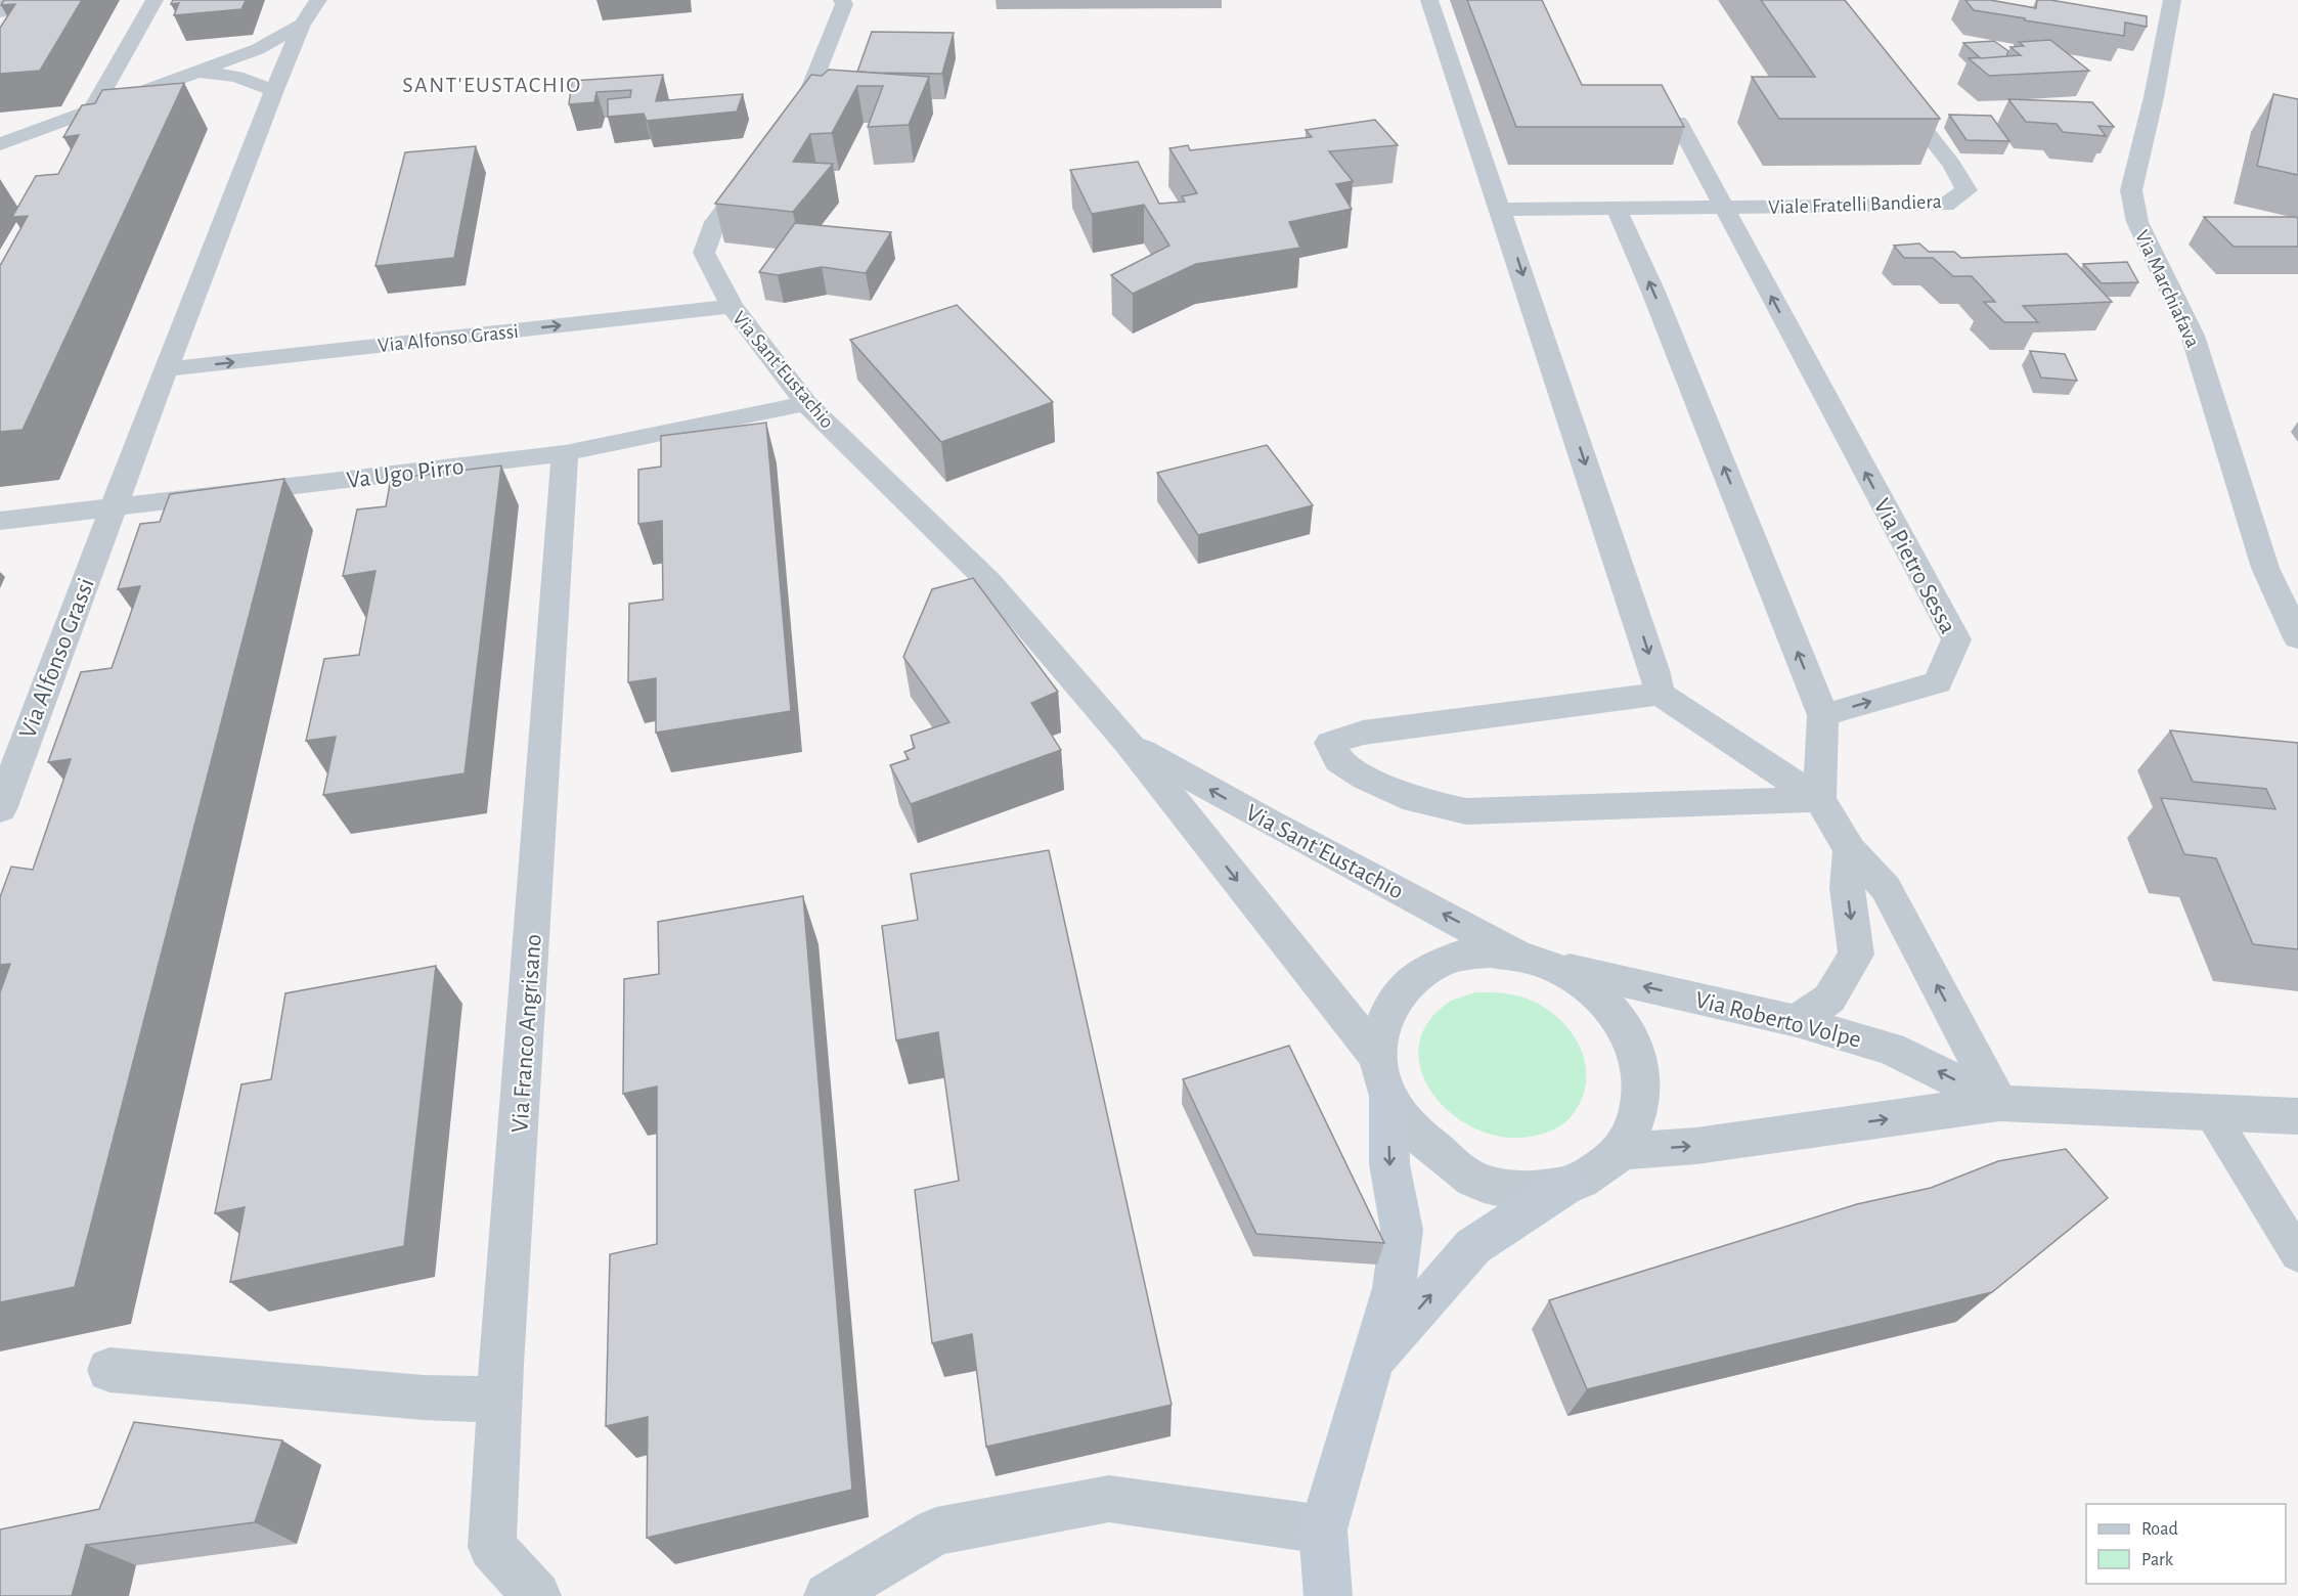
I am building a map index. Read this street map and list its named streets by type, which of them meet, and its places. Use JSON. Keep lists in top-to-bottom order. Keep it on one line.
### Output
{"streets":{"street":["Viale Fratelli Bandiera","Via Marchiafava","Via Alfonso Grassi","Via Sant'Eustachio","Va Ugo Pirro","Via Pietro Sessa","Via Roberto Volpe","Via Franco Angrisano"]},"crossings":[["Viale Fratelli Bandiera","Via Pietro Sessa"],["Via Alfonso Grassi","Via Sant'Eustachio"],["Via Alfonso Grassi","Va Ugo Pirro"],["Via Sant'Eustachio","Va Ugo Pirro"],["Via Sant'Eustachio","Via Roberto Volpe"],["Va Ugo Pirro","Via Franco Angrisano"]],"districts":["SANT'EUSTACHIO"],"legend":["Road","Park"]}
